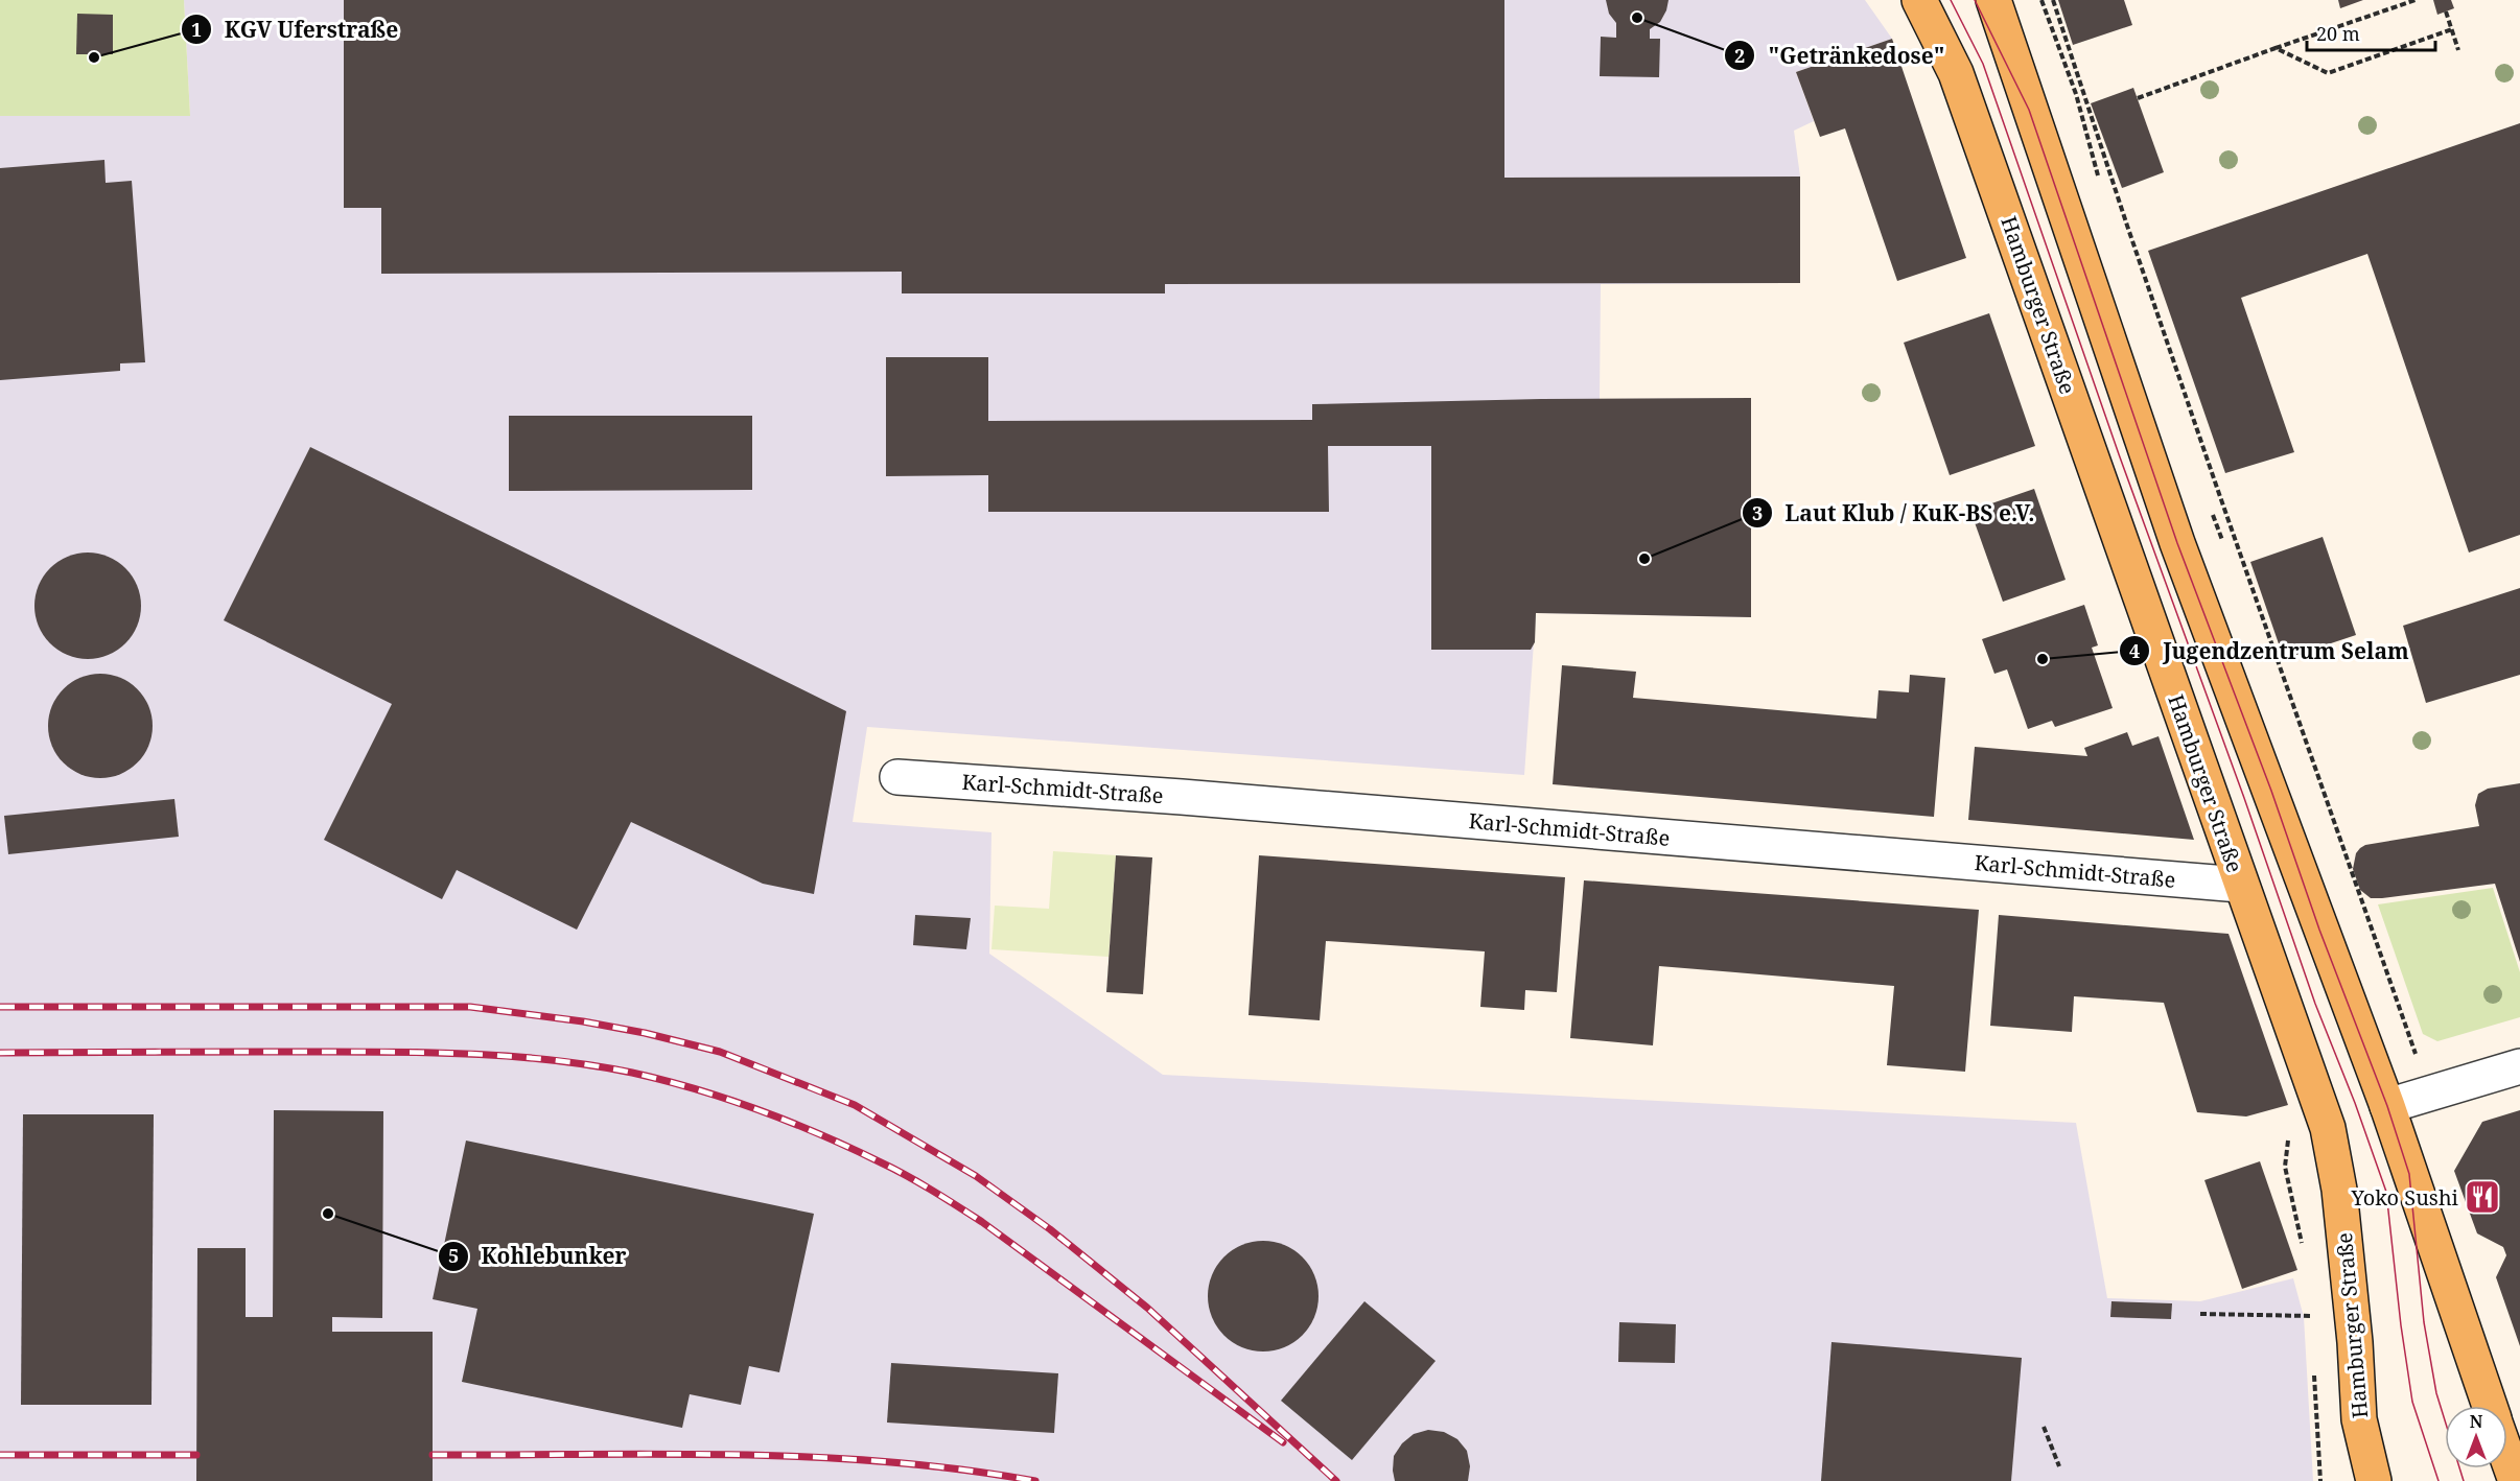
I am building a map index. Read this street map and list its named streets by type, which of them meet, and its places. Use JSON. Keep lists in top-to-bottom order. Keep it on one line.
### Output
{"streets":{"main road":["Hamburger Straße"],"street":["Karl-Schmidt-Straße"]},"crossings":[["Hamburger Straße","Karl-Schmidt-Straße"]],"places":{"other":["\"Getränkedose\"","KGV Uferstraße","Laut Klub / KuK-BS e.V.","Jugendzentrum Selam","Kohlebunker"],"restaurant":["Yoko Sushi"]},"scale_bar":"20 m","north":"top"}
